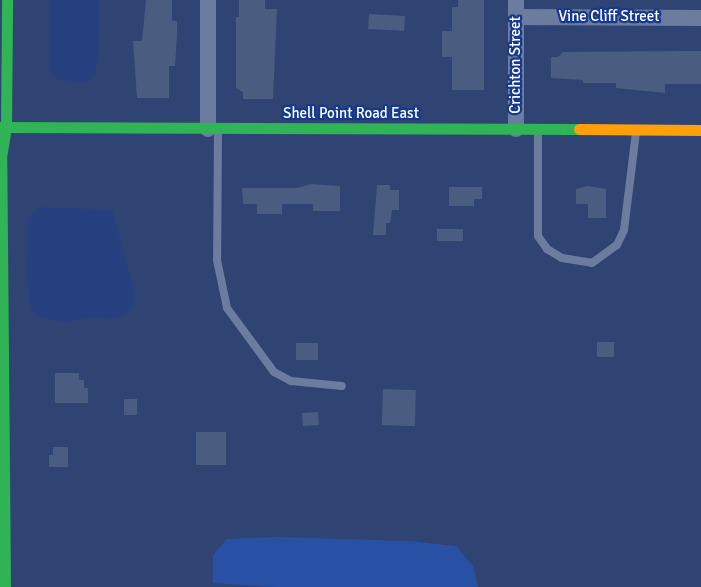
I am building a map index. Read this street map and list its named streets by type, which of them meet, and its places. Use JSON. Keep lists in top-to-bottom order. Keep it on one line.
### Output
{"streets":{"street":["Vine Cliff Street","Crichton Street","Shell Point Road East"]},"crossings":[["Vine Cliff Street","Crichton Street"],["Crichton Street","Shell Point Road East"]]}
